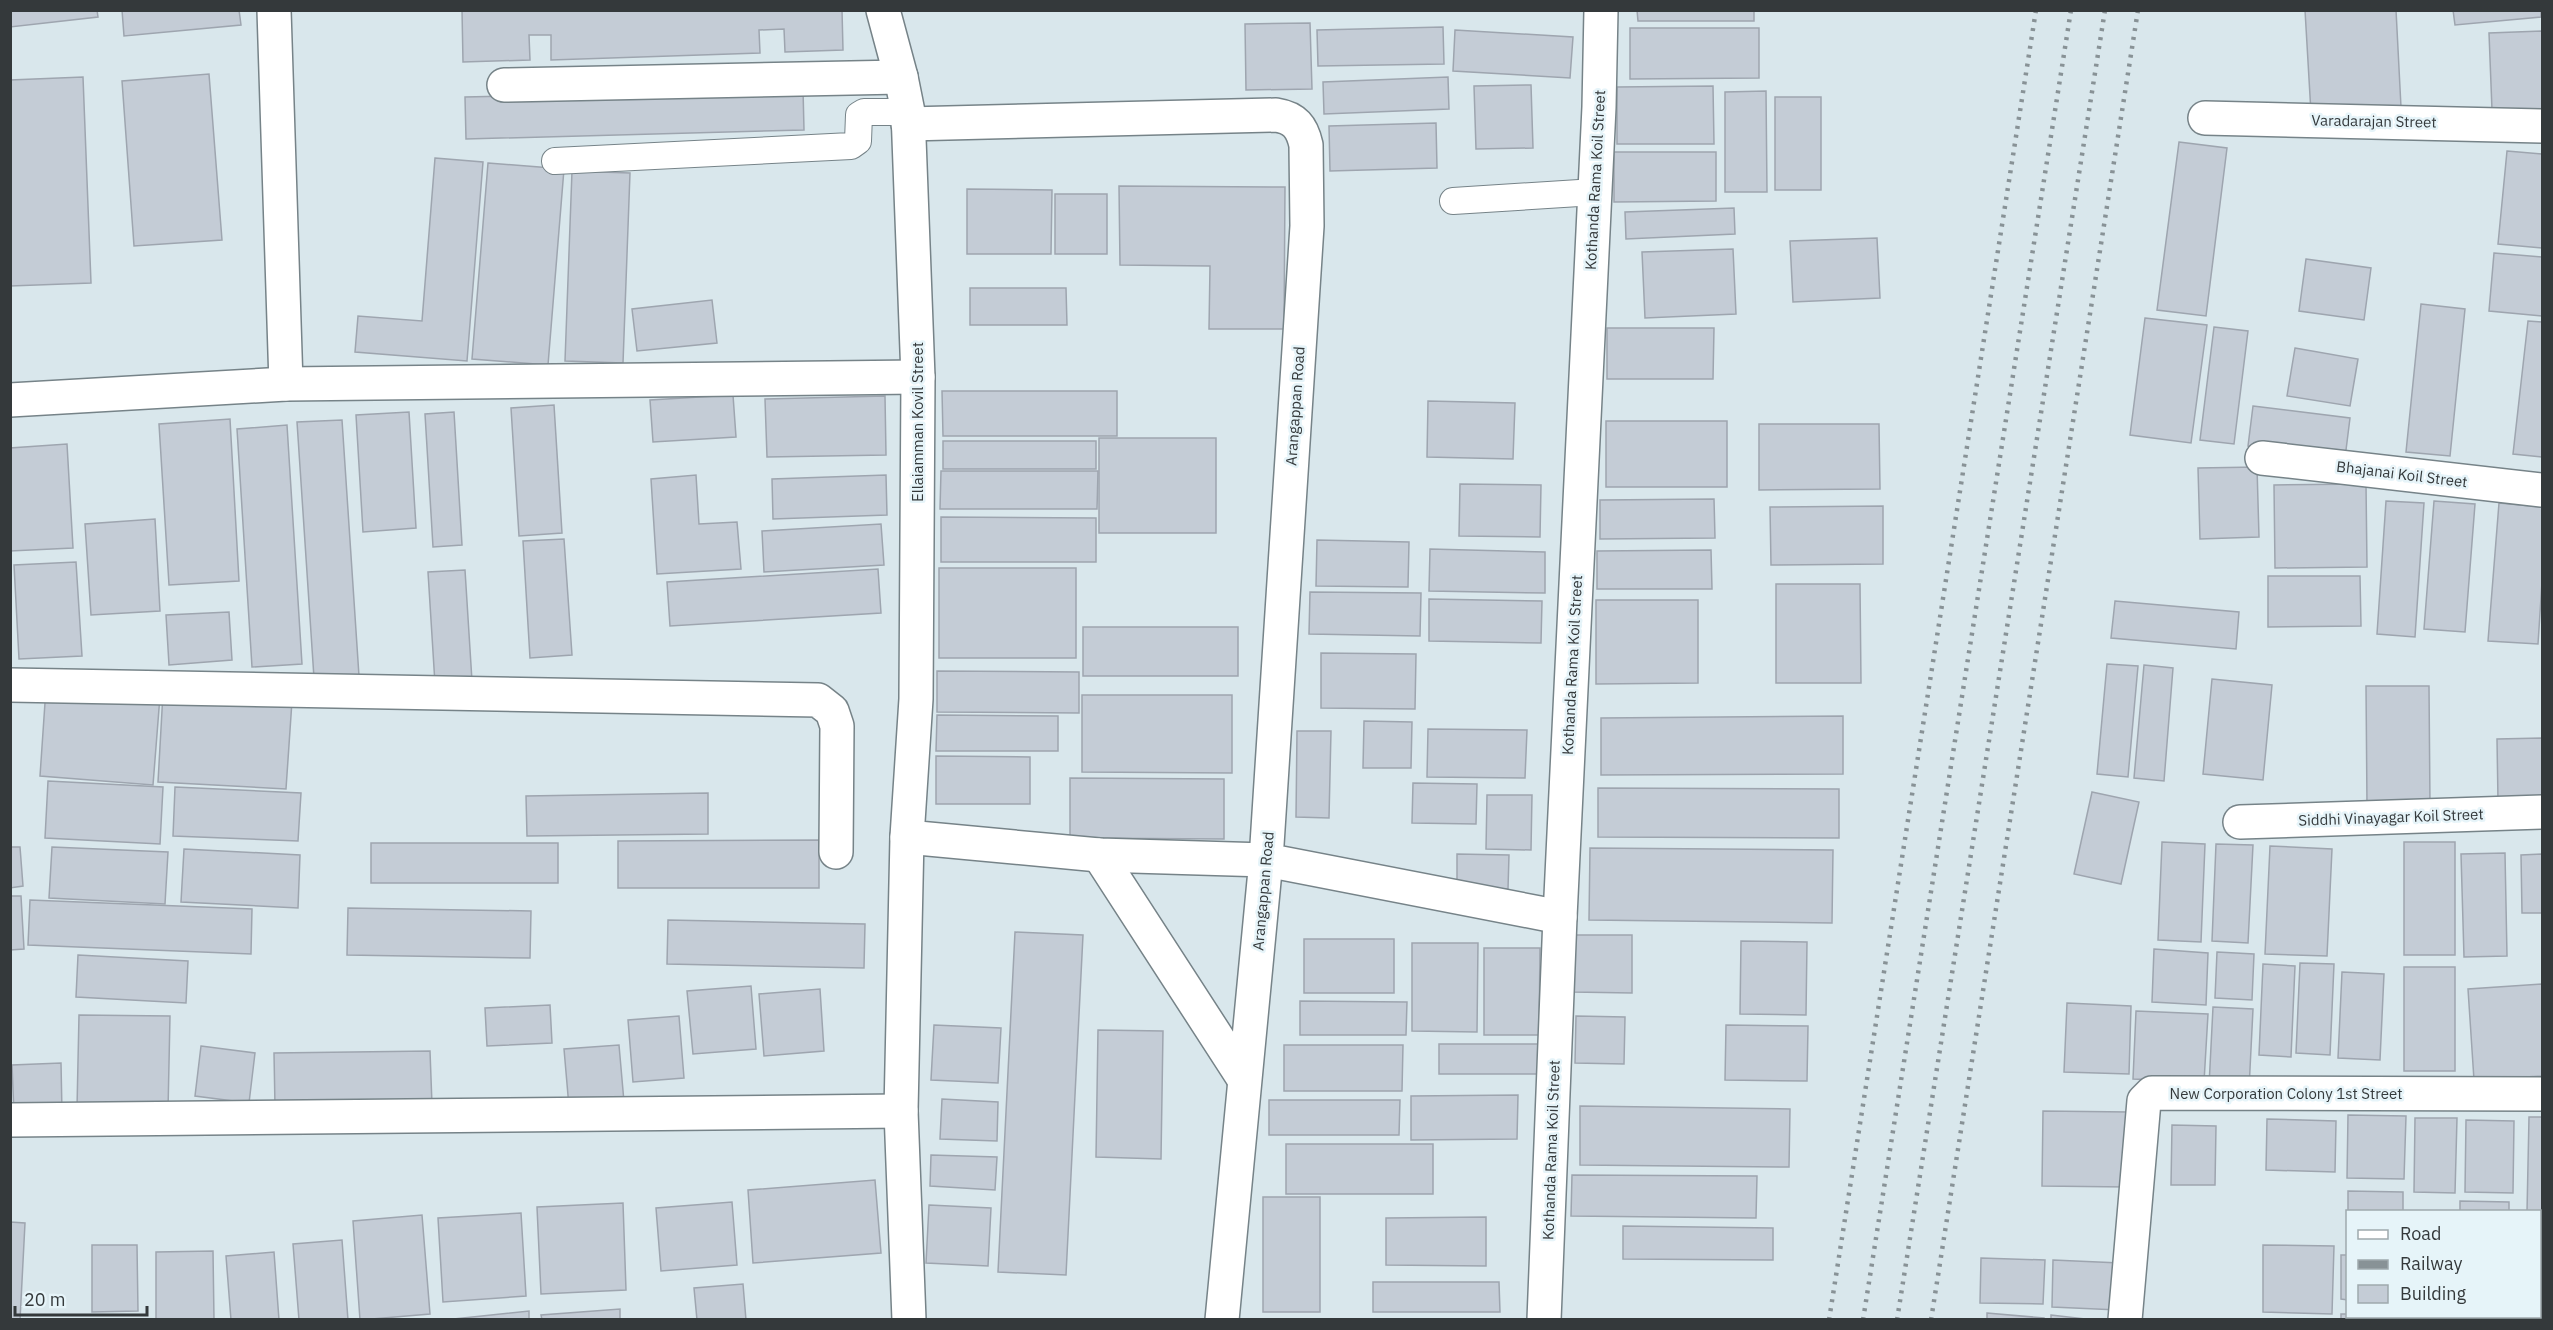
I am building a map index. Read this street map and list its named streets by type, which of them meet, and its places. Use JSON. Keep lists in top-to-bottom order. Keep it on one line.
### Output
{"streets":{"street":["Varadarajan Street","Kothanda Rama Koil Street","Arangappan Road","Ellaiamman Kovil Street","Bhajanai Koil Street","Siddhi Vinayagar Koil Street","New Corporation Colony 1st Street"]},"crossings":[["Arangappan Road","Ellaiamman Kovil Street"]],"legend":["Road","Railway","Building"],"scale_bar":"20 m"}
